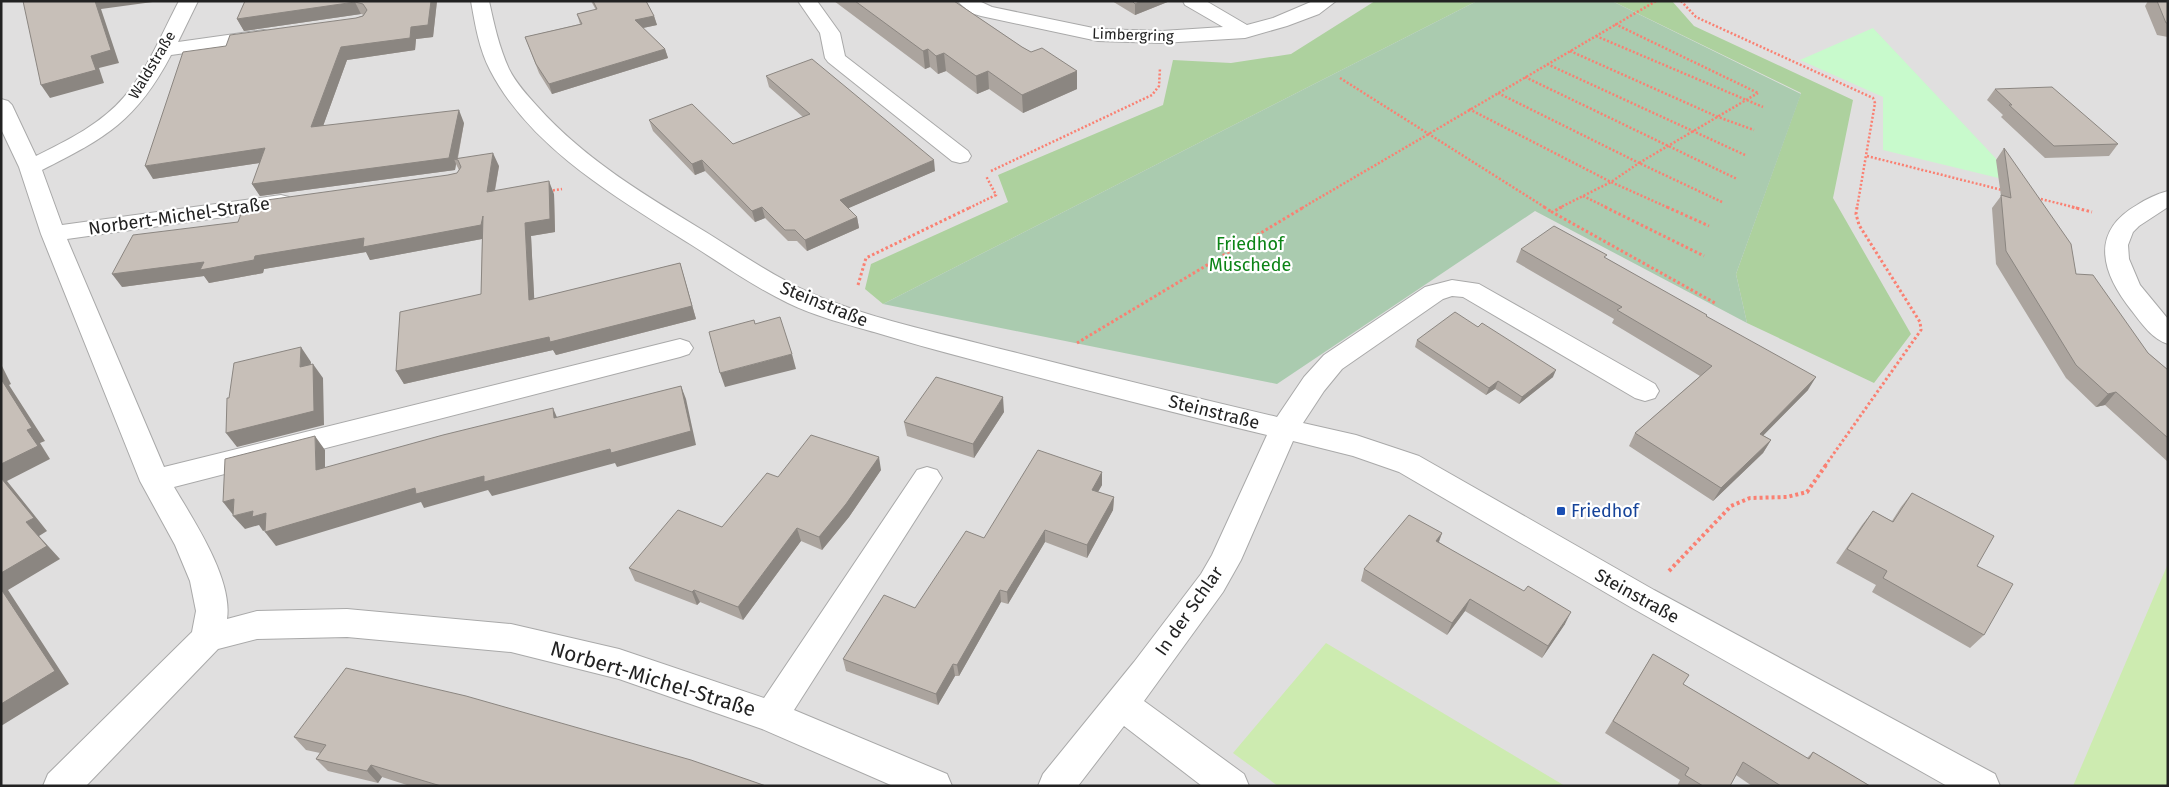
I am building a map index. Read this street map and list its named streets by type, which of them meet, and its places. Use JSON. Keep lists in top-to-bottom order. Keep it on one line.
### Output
{"streets":{"street":["Limbergring","Waldstraße","Norbert-Michel-Straße","Steinstraße","In der Schlar"]},"crossings":[["Steinstraße","In der Schlar"]],"parks":["Friedhof Müschede"],"places":{"transit":["Friedhof"]}}
